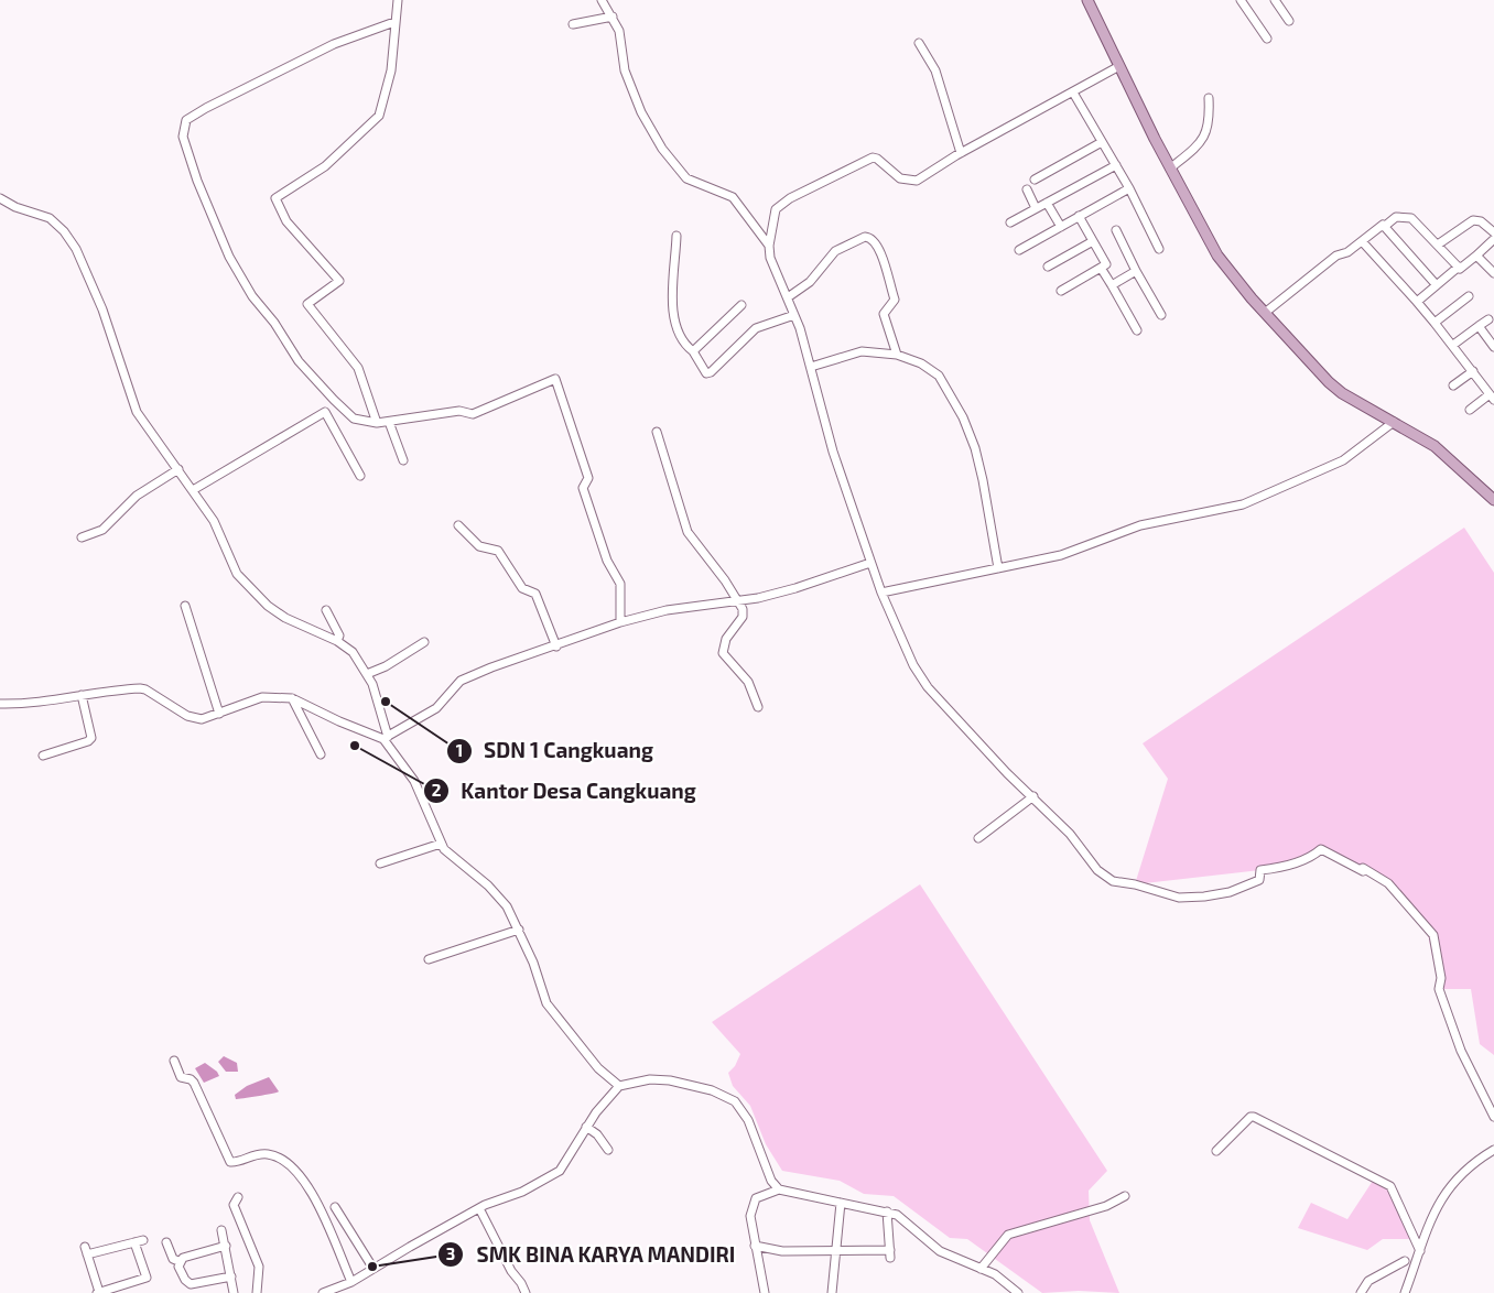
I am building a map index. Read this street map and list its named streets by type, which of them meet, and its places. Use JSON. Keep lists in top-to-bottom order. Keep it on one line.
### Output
{"places":["SDN 1 Cangkuang","Kantor Desa Cangkuang","SMK BINA KARYA MANDIRI"]}
